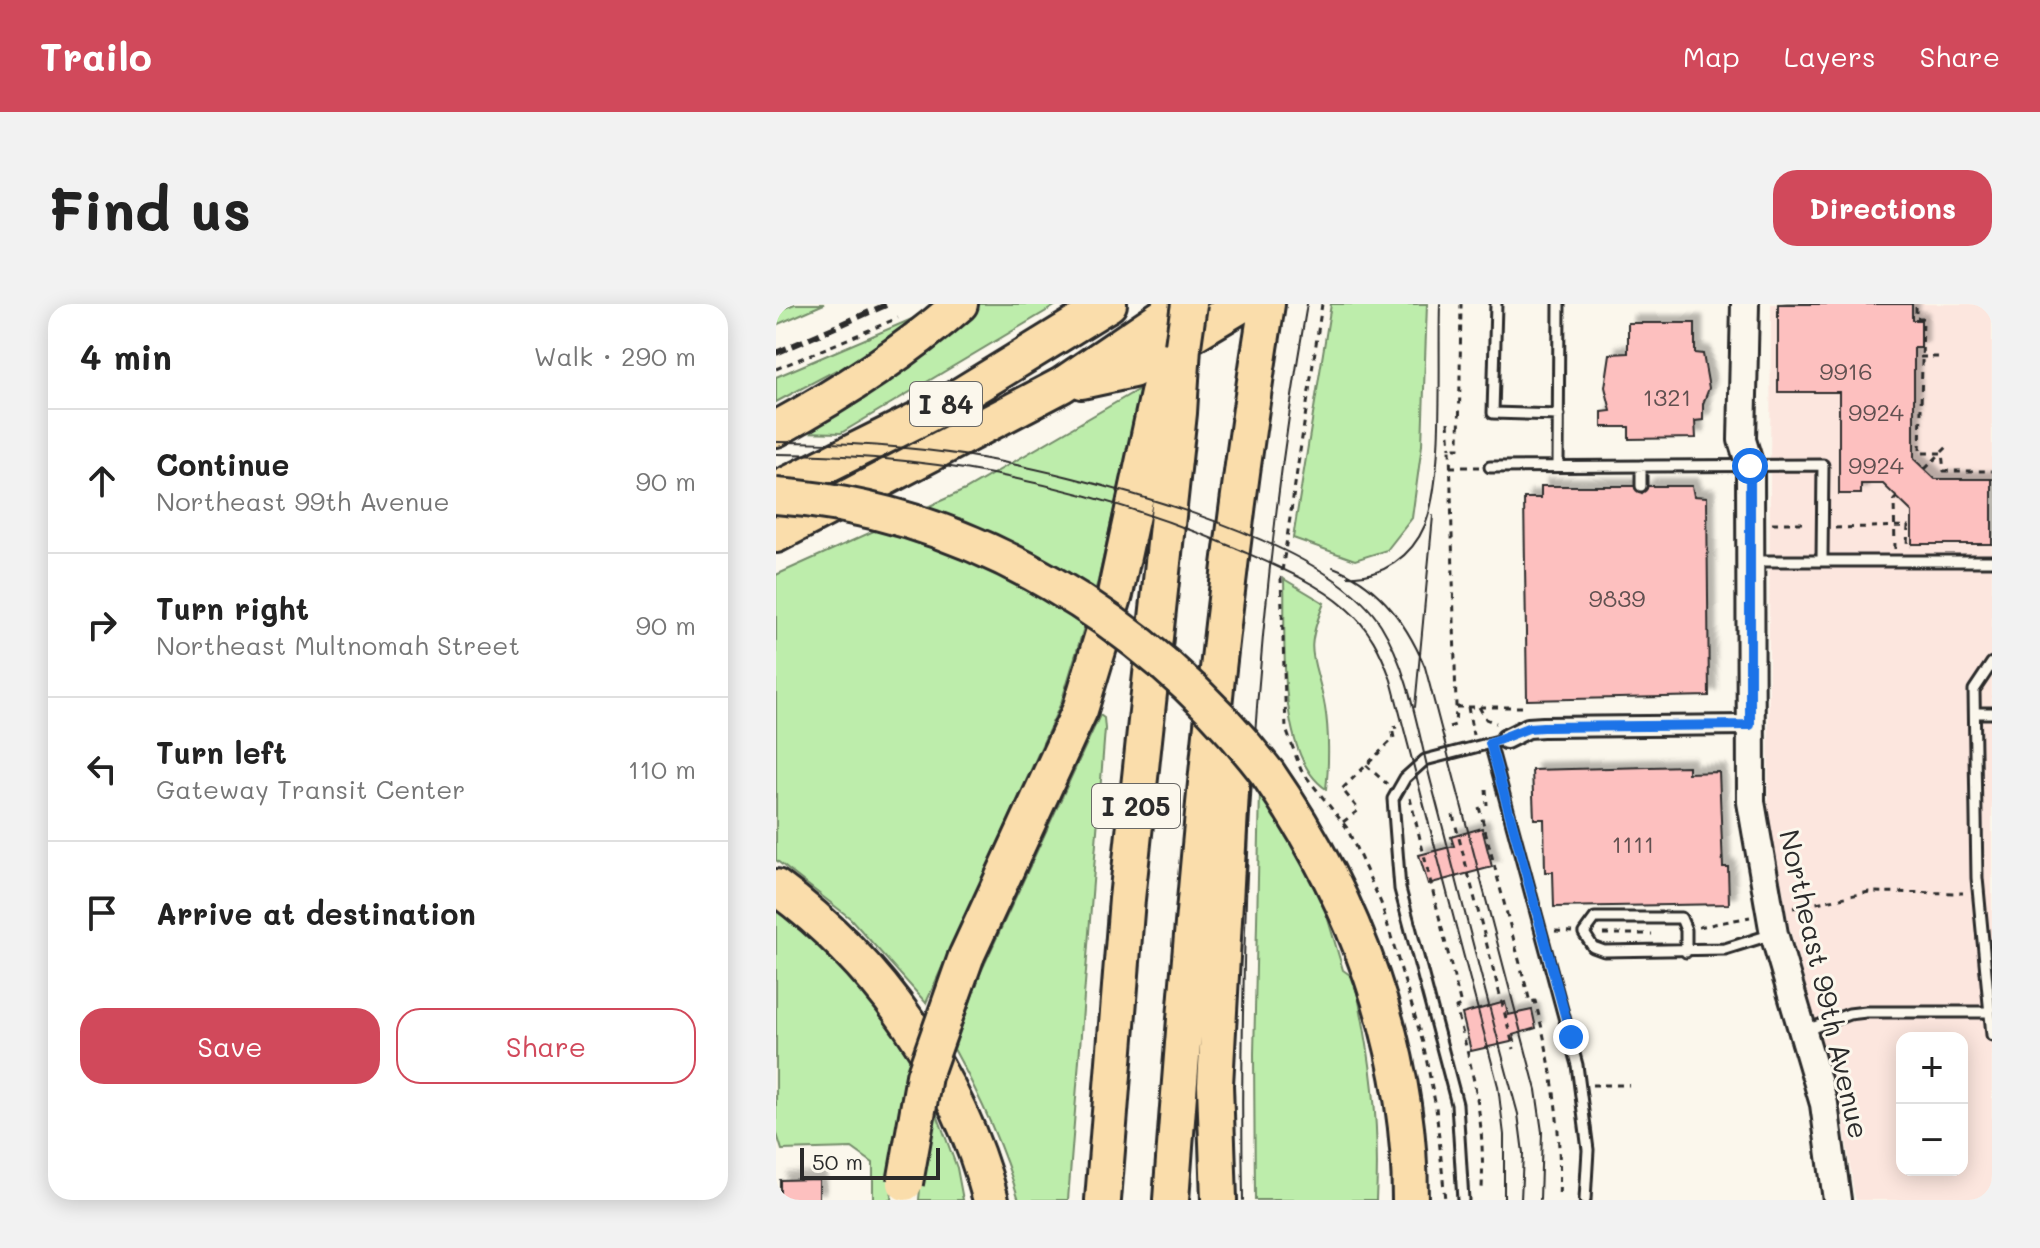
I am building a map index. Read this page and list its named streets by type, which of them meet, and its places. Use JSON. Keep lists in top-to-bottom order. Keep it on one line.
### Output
{"streets":{"highway":["I 84","I 205"],"street":["Northeast 99th Avenue"]},"house_numbers":["9916","1321","9924","9924","9839","1111"],"scale_bar":"50 m","page":{"header":"Trailo","nav":["Map","Layers","Share"],"buttons":["Directions",["Save","Share"]],"title":"Find us","heading":["4 min","Walk · 290 m"],"list":[["Continue","Northeast 99th Avenue","90 m"],["Turn right","Northeast Multnomah Street","90 m"],["Turn left","Gateway Transit Center","110 m"],"Arrive at destination"],"map_buttons":["+","−"],"scale":"50 m"}}
